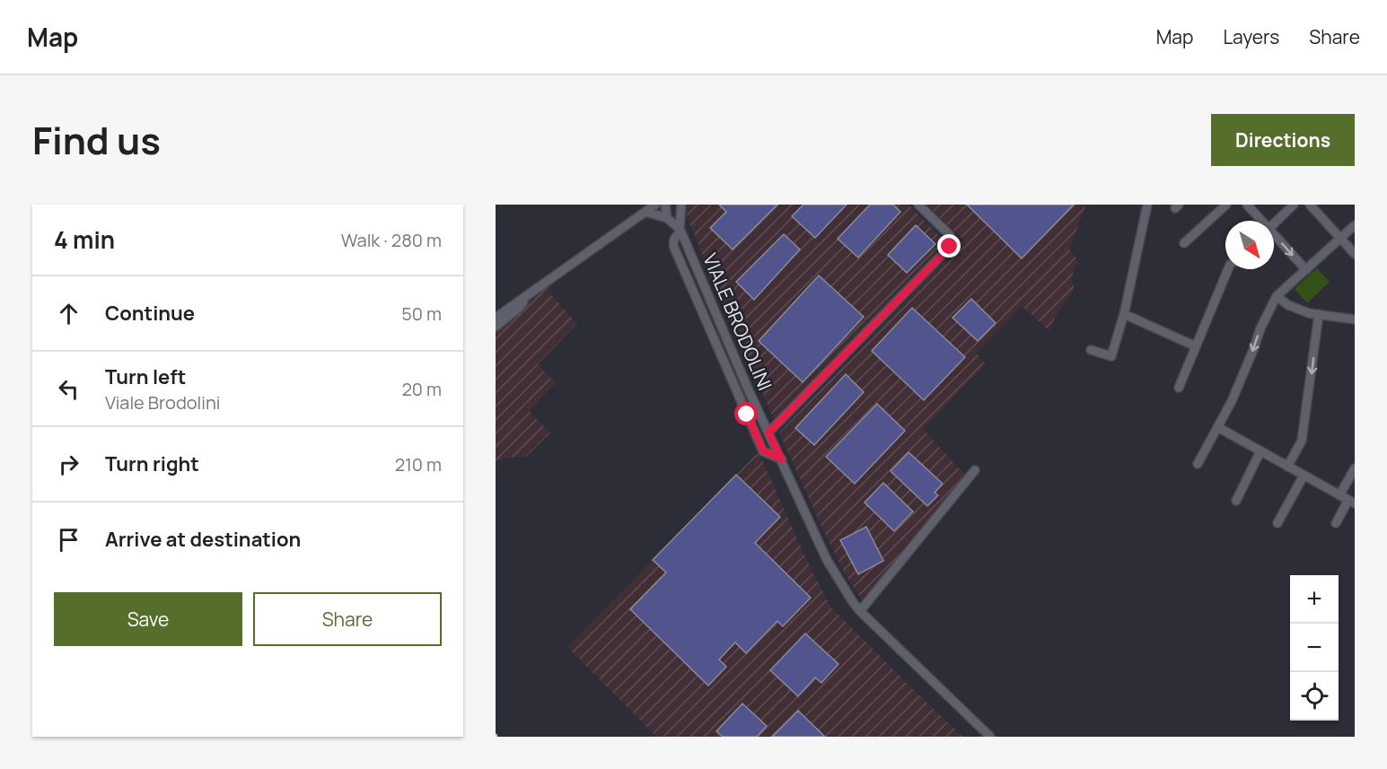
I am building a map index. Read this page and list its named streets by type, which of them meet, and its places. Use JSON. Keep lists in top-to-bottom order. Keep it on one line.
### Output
{"streets":{"street":["VIALE BRODOLINI"]},"north":"bottom right","page":{"header":"Map","nav":["Map","Layers","Share"],"title":"Find us","buttons":["Directions",["Save","Share"]],"heading":["4 min","Walk · 280 m"],"list":[["Continue","50 m"],["Turn left","Viale Brodolini","20 m"],["Turn right","210 m"],"Arrive at destination"],"map_buttons":["+","−"]}}
